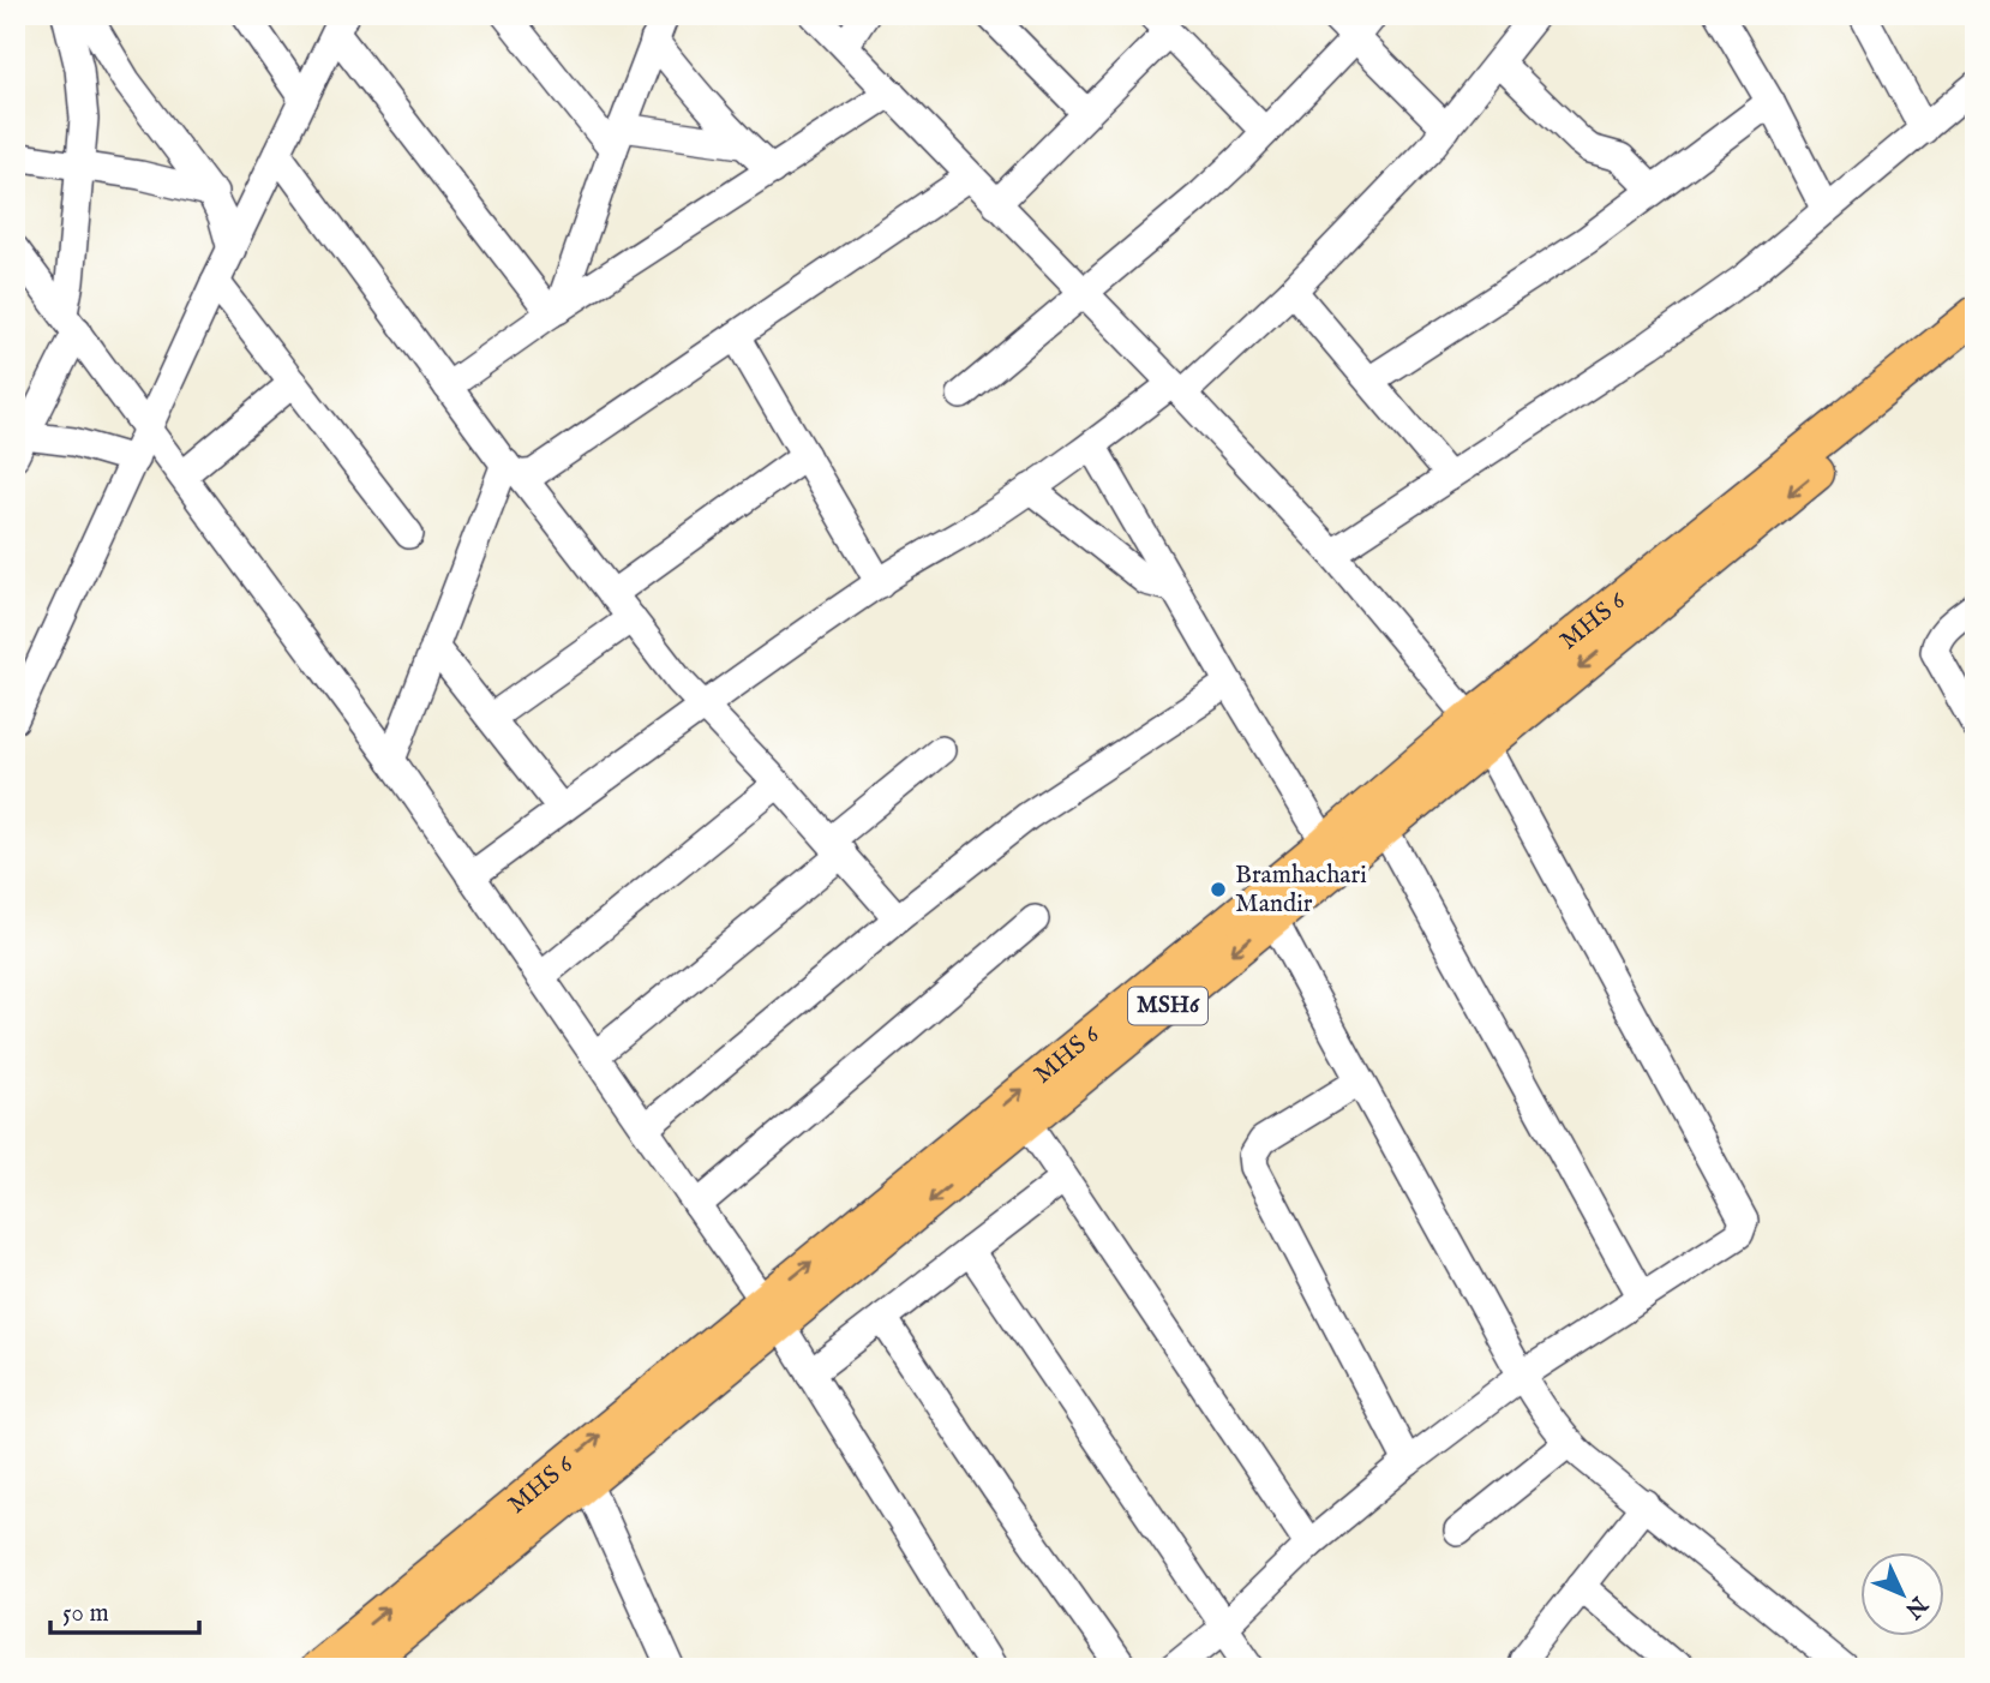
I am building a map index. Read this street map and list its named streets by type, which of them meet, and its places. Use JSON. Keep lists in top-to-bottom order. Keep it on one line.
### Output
{"streets":{"main road":["MHS 6","MSH6"]},"crossings":[["MHS 6","MSH6"]],"places":["Bramhachari Mandir"],"scale_bar":"50 m","north":"bottom right"}
